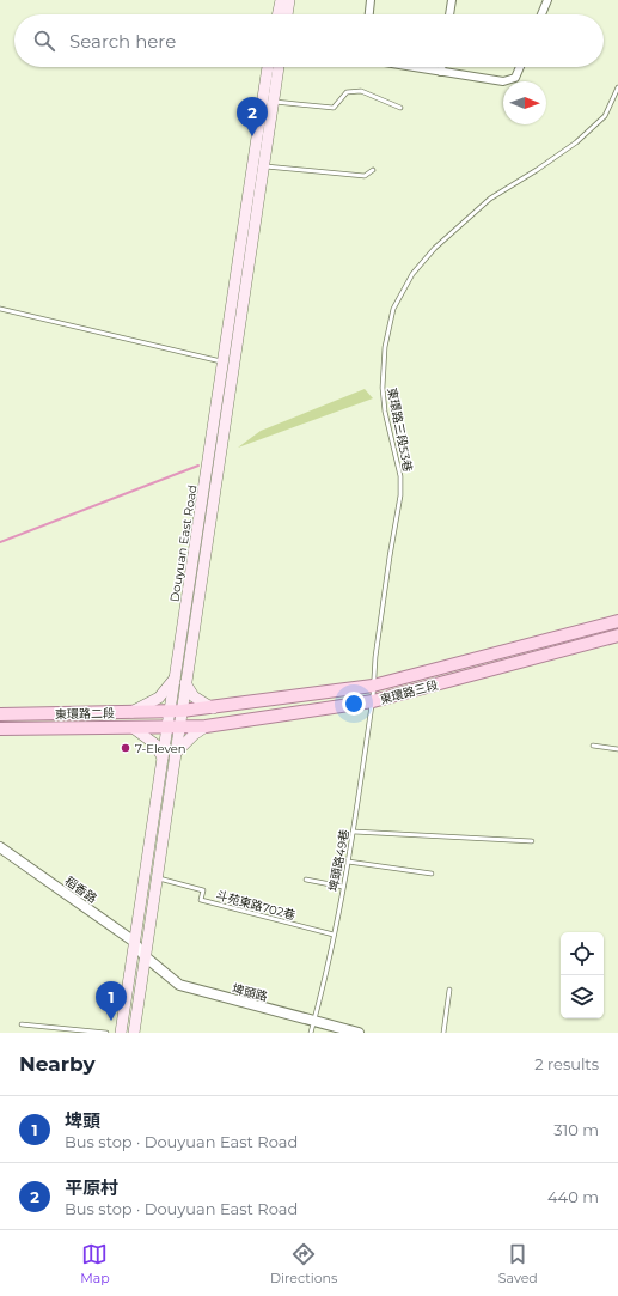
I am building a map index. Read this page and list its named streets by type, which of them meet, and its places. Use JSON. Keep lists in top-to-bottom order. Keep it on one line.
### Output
{"streets":{"main road":["Douyuan East Road","東環路三段","東環路二段"],"street":["稻香路","埤頭路"],"lane":["東環路三段53巷","埤頭路49巷","斗苑東路702巷"]},"crossings":[["東環路三段53巷","東環路三段"],["東環路三段53巷","埤頭路49巷"],["Douyuan East Road","東環路三段"],["Douyuan East Road","東環路二段"],["Douyuan East Road","稻香路"],["Douyuan East Road","斗苑東路702巷"],["Douyuan East Road","埤頭路"],["東環路三段","東環路二段"],["東環路三段","埤頭路49巷"],["埤頭路49巷","斗苑東路702巷"],["埤頭路49巷","埤頭路"],["稻香路","埤頭路"]],"places":["7-Eleven"],"north":"right","page":{"search":"Search here","pins":["2","1"],"heading":["Nearby","2 results"],"list":[{"mark":"1","name":"埤頭","note":"Bus stop · Douyuan East Road","value":"310 m"},{"mark":"2","name":"平原村","note":"Bus stop · Douyuan East Road","value":"440 m"}],"nav":["Map","Directions","Saved"]}}
